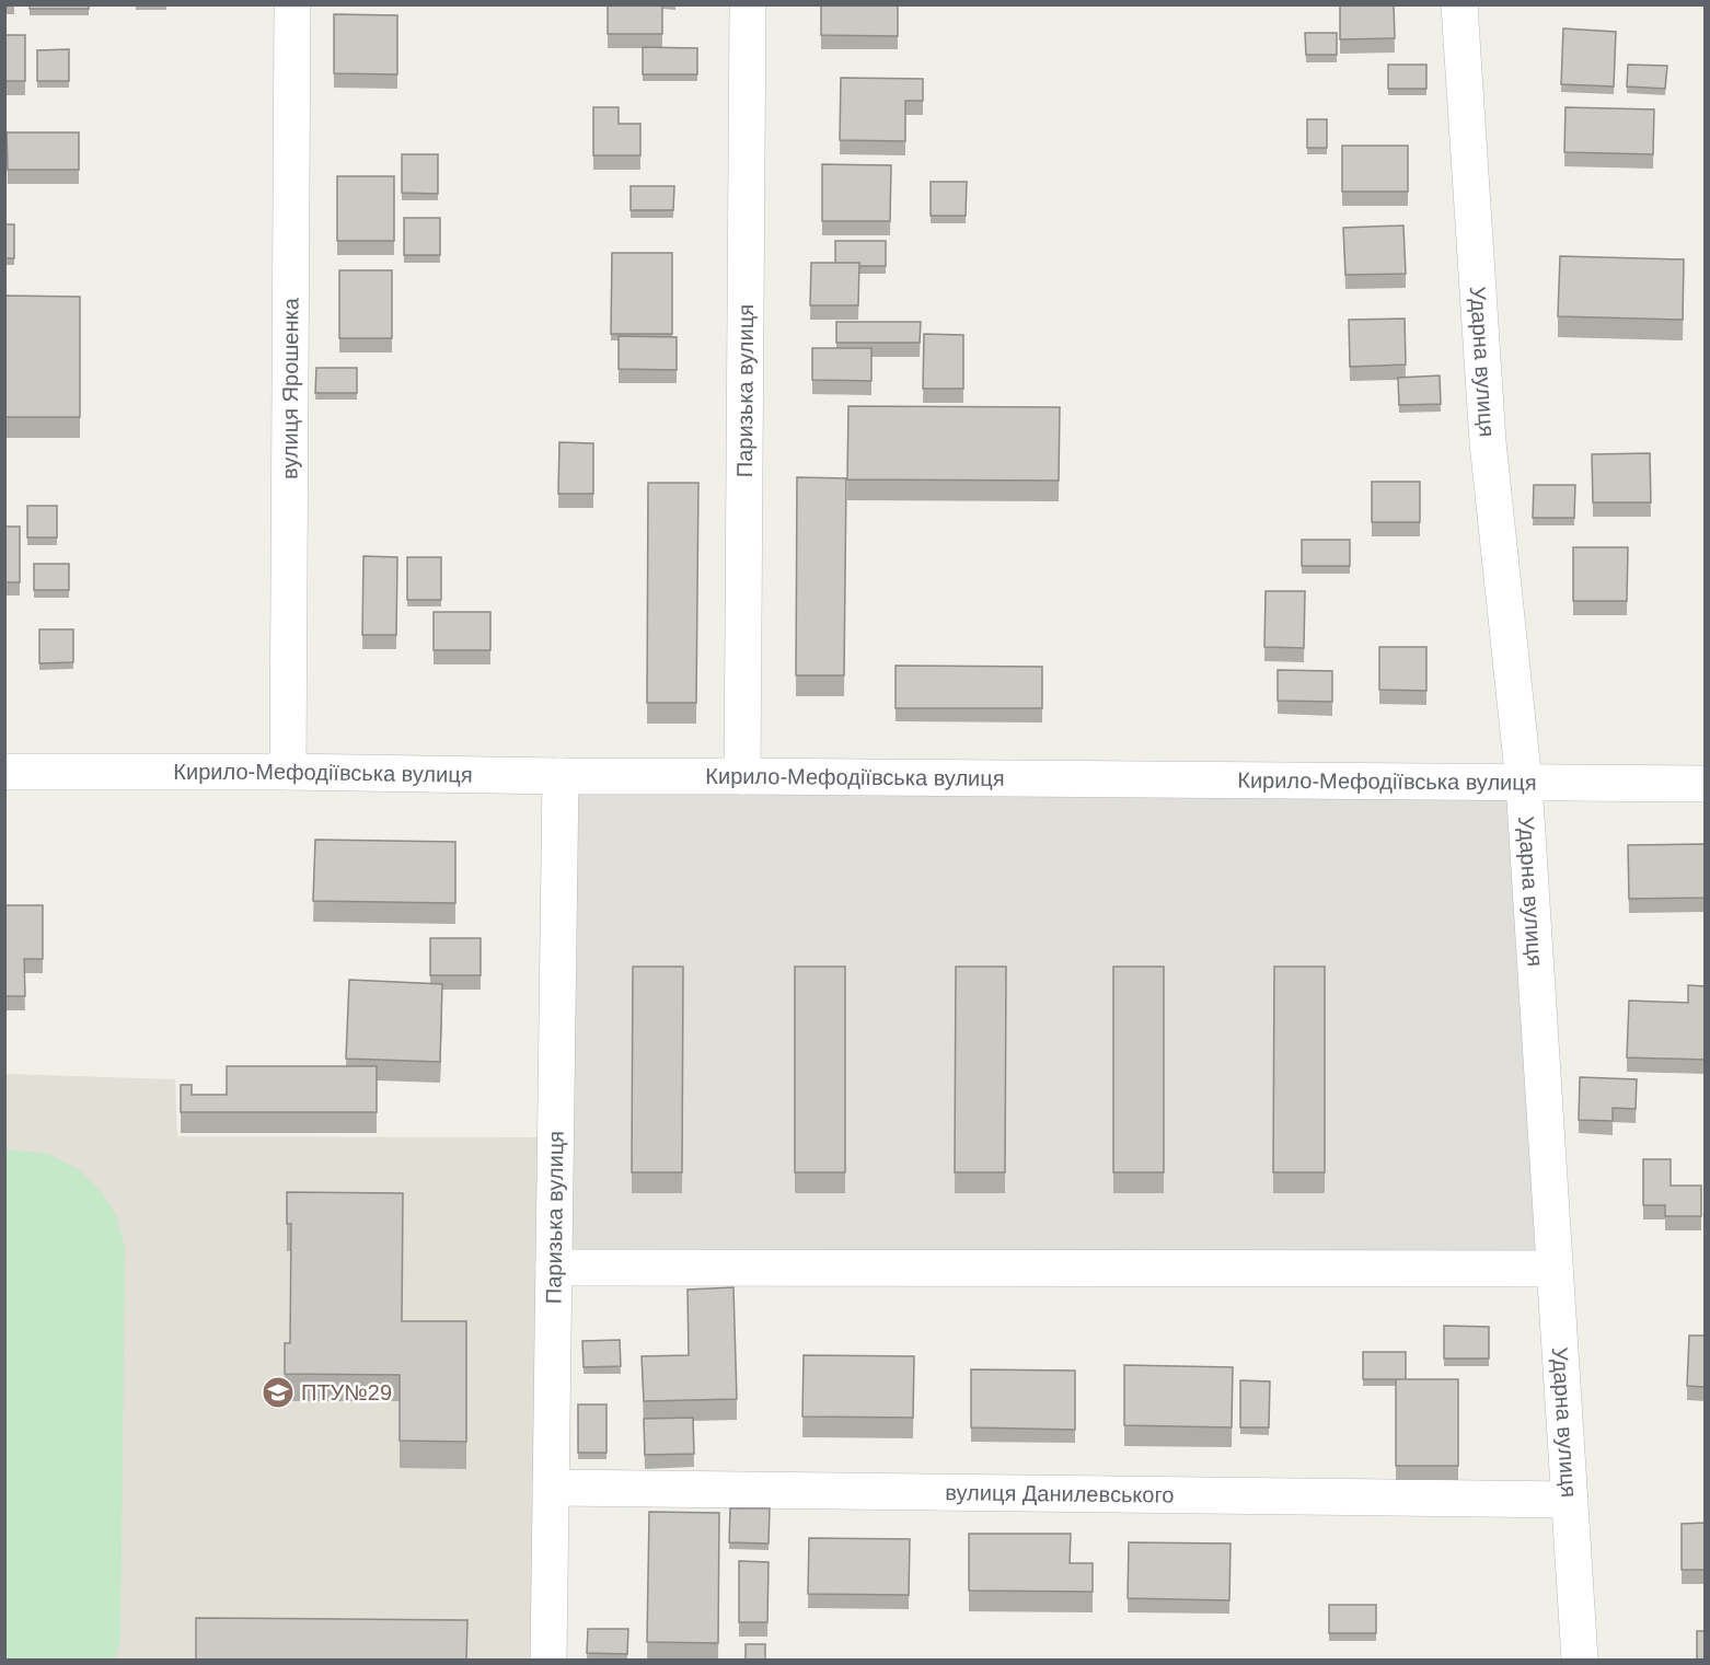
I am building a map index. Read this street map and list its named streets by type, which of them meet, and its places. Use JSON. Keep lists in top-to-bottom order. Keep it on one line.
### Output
{"streets":{"street":["Ударна вулиця","вулиця Ярошенка","Паризька вулиця","Кирило-Мефодіївська вулиця","вулиця Данилевського"]},"crossings":[["Ударна вулиця","Кирило-Мефодіївська вулиця"],["Ударна вулиця","вулиця Данилевського"],["вулиця Ярошенка","Кирило-Мефодіївська вулиця"],["Паризька вулиця","Кирило-Мефодіївська вулиця"],["Паризька вулиця","вулиця Данилевського"]],"places":{"school or university":["ПТУ№29"]}}
